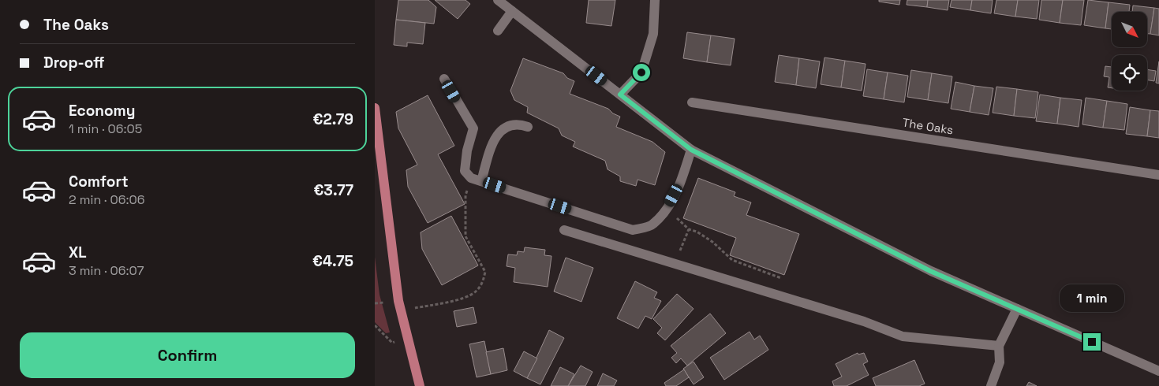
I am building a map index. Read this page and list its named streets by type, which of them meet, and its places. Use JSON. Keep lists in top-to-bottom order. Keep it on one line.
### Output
{"streets":{"street":["The Oaks"]},"north":"bottom right","page":{"banner":["The Oaks","Drop-off"],"list":[{"name":"Economy","note":"1 min · 06:05","value":"€2.79"},{"name":"Comfort","note":"2 min · 06:06","value":"€3.77"},{"name":"XL","note":"3 min · 06:07","value":"€4.75"}],"bubble":"1 min","buttons":"Confirm"}}
